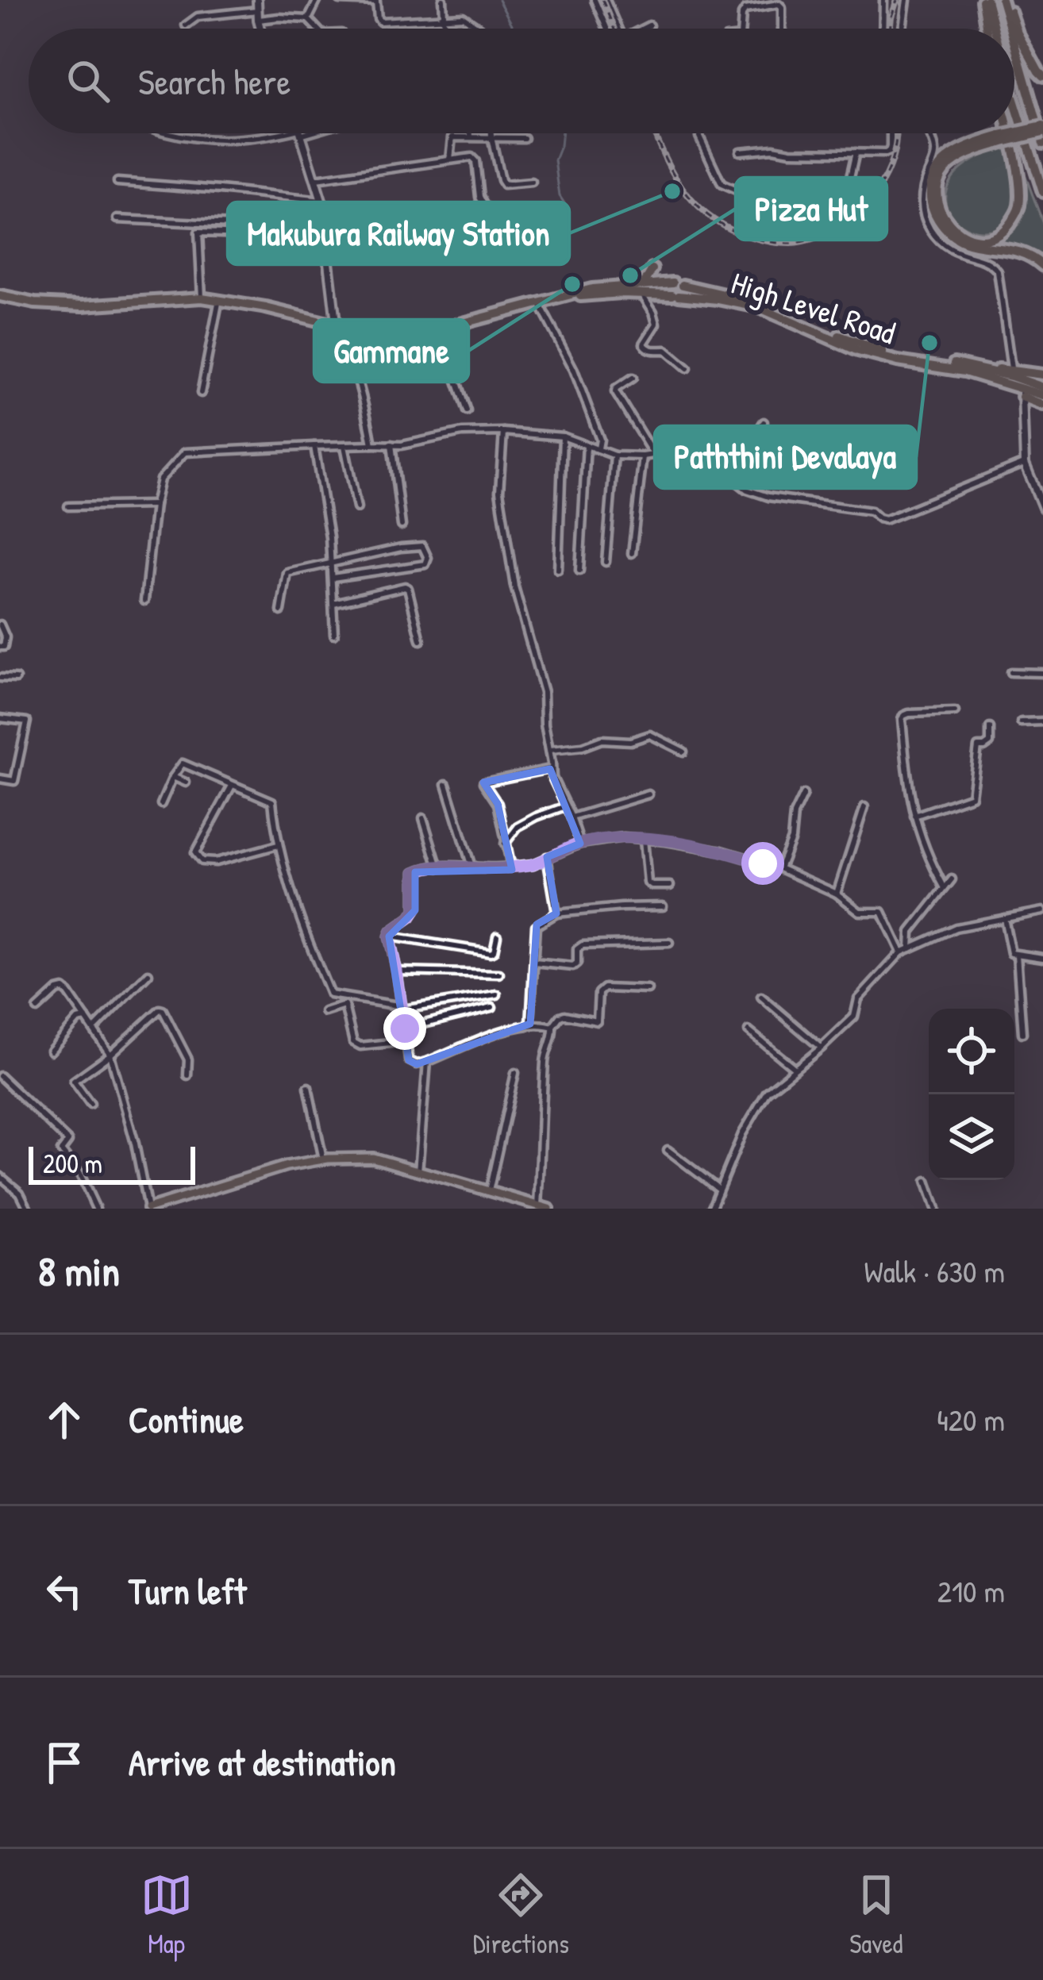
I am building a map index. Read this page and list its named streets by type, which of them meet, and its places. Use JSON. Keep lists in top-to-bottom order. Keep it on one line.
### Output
{"streets":{"highway":["High Level Road"]},"places":["Makubura Railway Station","Pizza Hut","Gammane","Paththini Devalaya"],"scale_bar":"200 m","page":{"search":"Search here","scale":"200 m","heading":["8 min","Walk · 630 m"],"list":[["Continue","420 m"],["Turn left","210 m"],"Arrive at destination"],"nav":["Map","Directions","Saved"]}}
